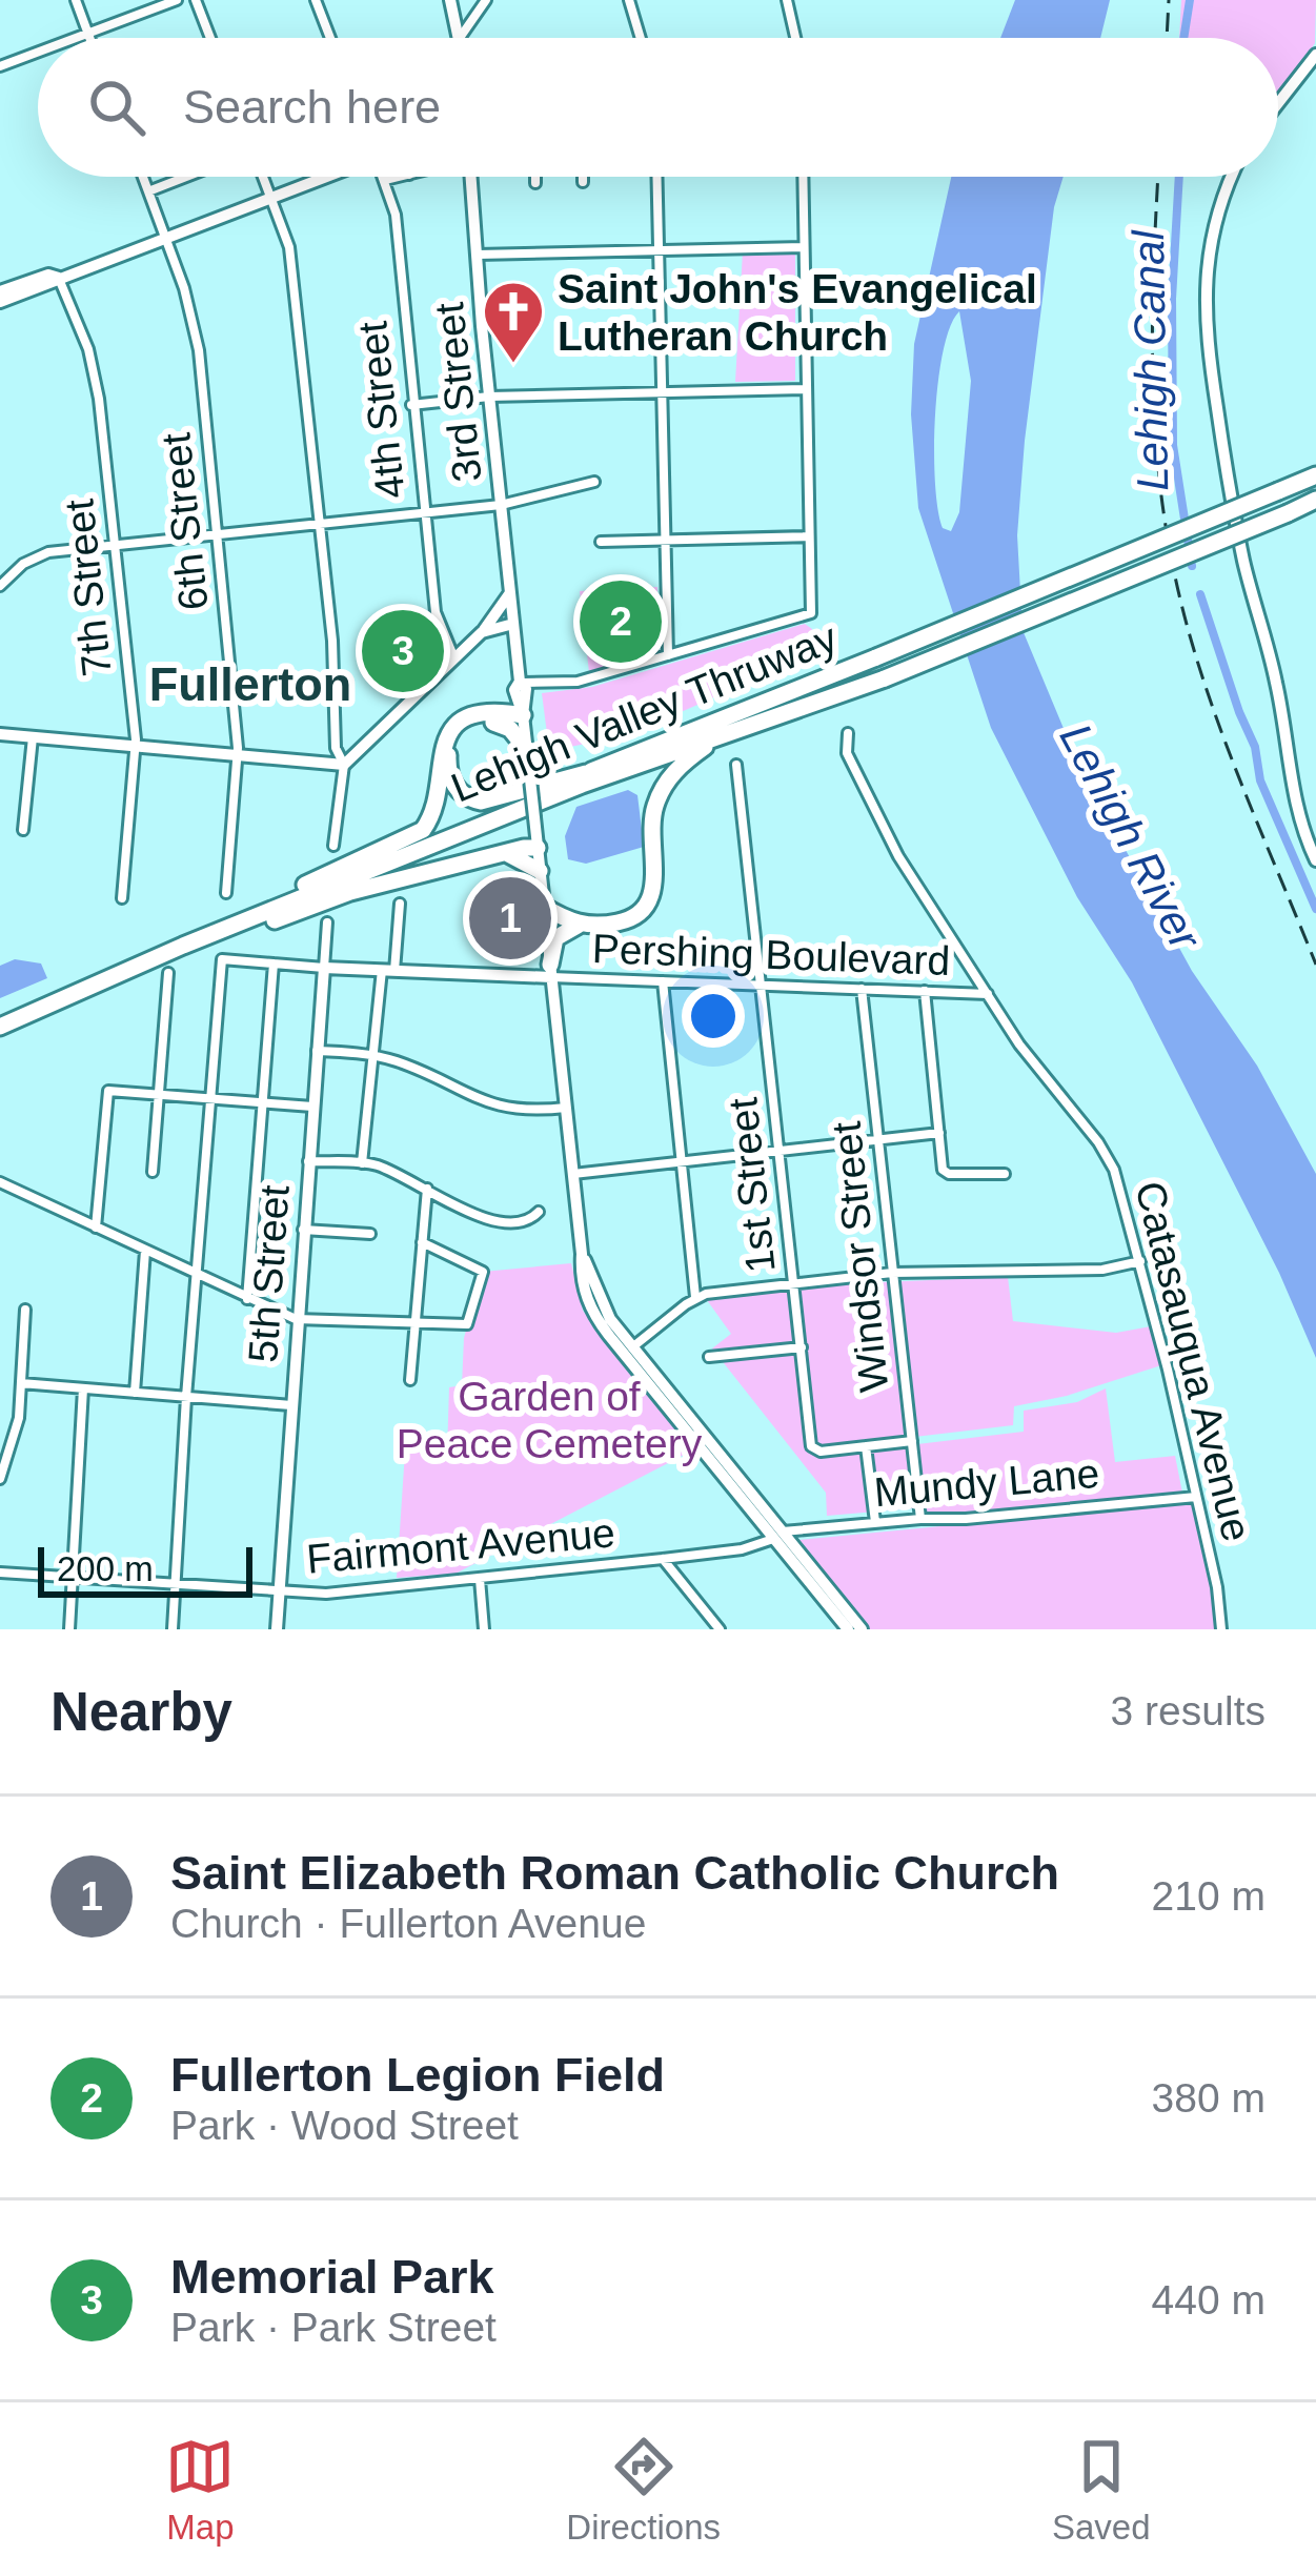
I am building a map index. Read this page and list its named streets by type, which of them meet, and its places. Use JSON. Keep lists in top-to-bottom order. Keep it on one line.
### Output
{"streets":{"highway":["Lehigh Valley Thruway"],"street":["3rd Street","4th Street","6th Street","7th Street","Pershing Boulevard","1st Street","Windsor Street","5th Street","Catasauqua Avenue","Mundy Lane","Fairmont Avenue"]},"crossings":[["3rd Street","Pershing Boulevard"],["3rd Street","Mundy Lane"],["3rd Street","Fairmont Avenue"],["Pershing Boulevard","1st Street"],["Pershing Boulevard","Windsor Street"],["Pershing Boulevard","5th Street"],["Pershing Boulevard","Catasauqua Avenue"],["Windsor Street","Mundy Lane"],["5th Street","Fairmont Avenue"],["Catasauqua Avenue","Mundy Lane"],["Mundy Lane","Fairmont Avenue"]],"districts":["Fullerton"],"water":["Lehigh Canal","Lehigh River"],"parks":["Garden of Peace Cemetery"],"places":{"church":["Saint John's Evangelical Lutheran Church"]},"scale_bar":"200 m","page":{"search":"Search here","pins":["2","3","1"],"scale":"200 m","heading":["Nearby","3 results"],"list":[{"mark":"1","name":"Saint Elizabeth Roman Catholic Church","note":"Church · Fullerton Avenue","value":"210 m"},{"mark":"2","name":"Fullerton Legion Field","note":"Park · Wood Street","value":"380 m"},{"mark":"3","name":"Memorial Park","note":"Park · Park Street","value":"440 m"}],"nav":["Map","Directions","Saved"]}}
